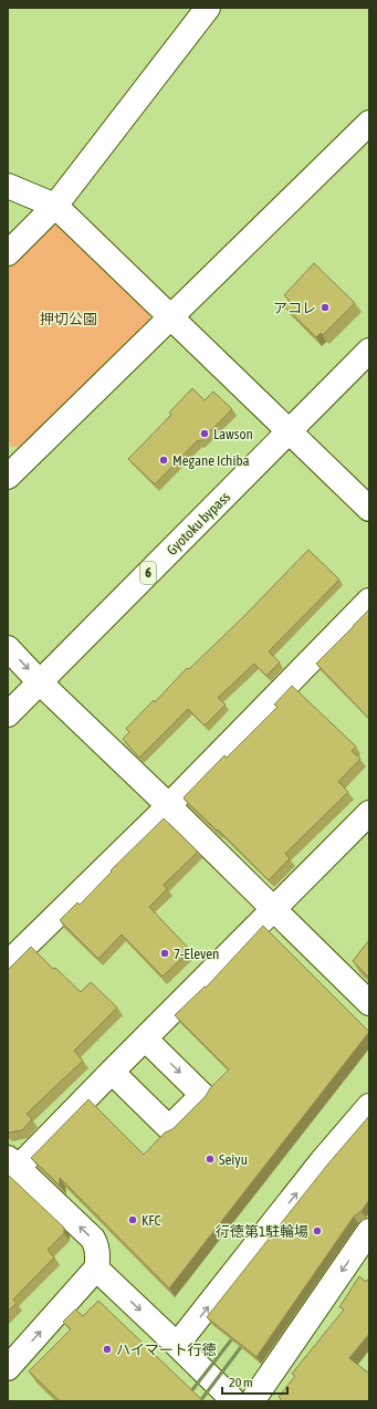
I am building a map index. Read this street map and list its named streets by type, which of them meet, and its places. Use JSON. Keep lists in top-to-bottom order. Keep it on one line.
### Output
{"streets":{"street":["Gyotoku bypass","6"]},"parks":["押切公園"],"places":["アコレ","Lawson","Megane Ichiba","7-Eleven","Seiyu","KFC","行徳第1駐輪場","ハイマート行徳"],"scale_bar":"20 m"}
